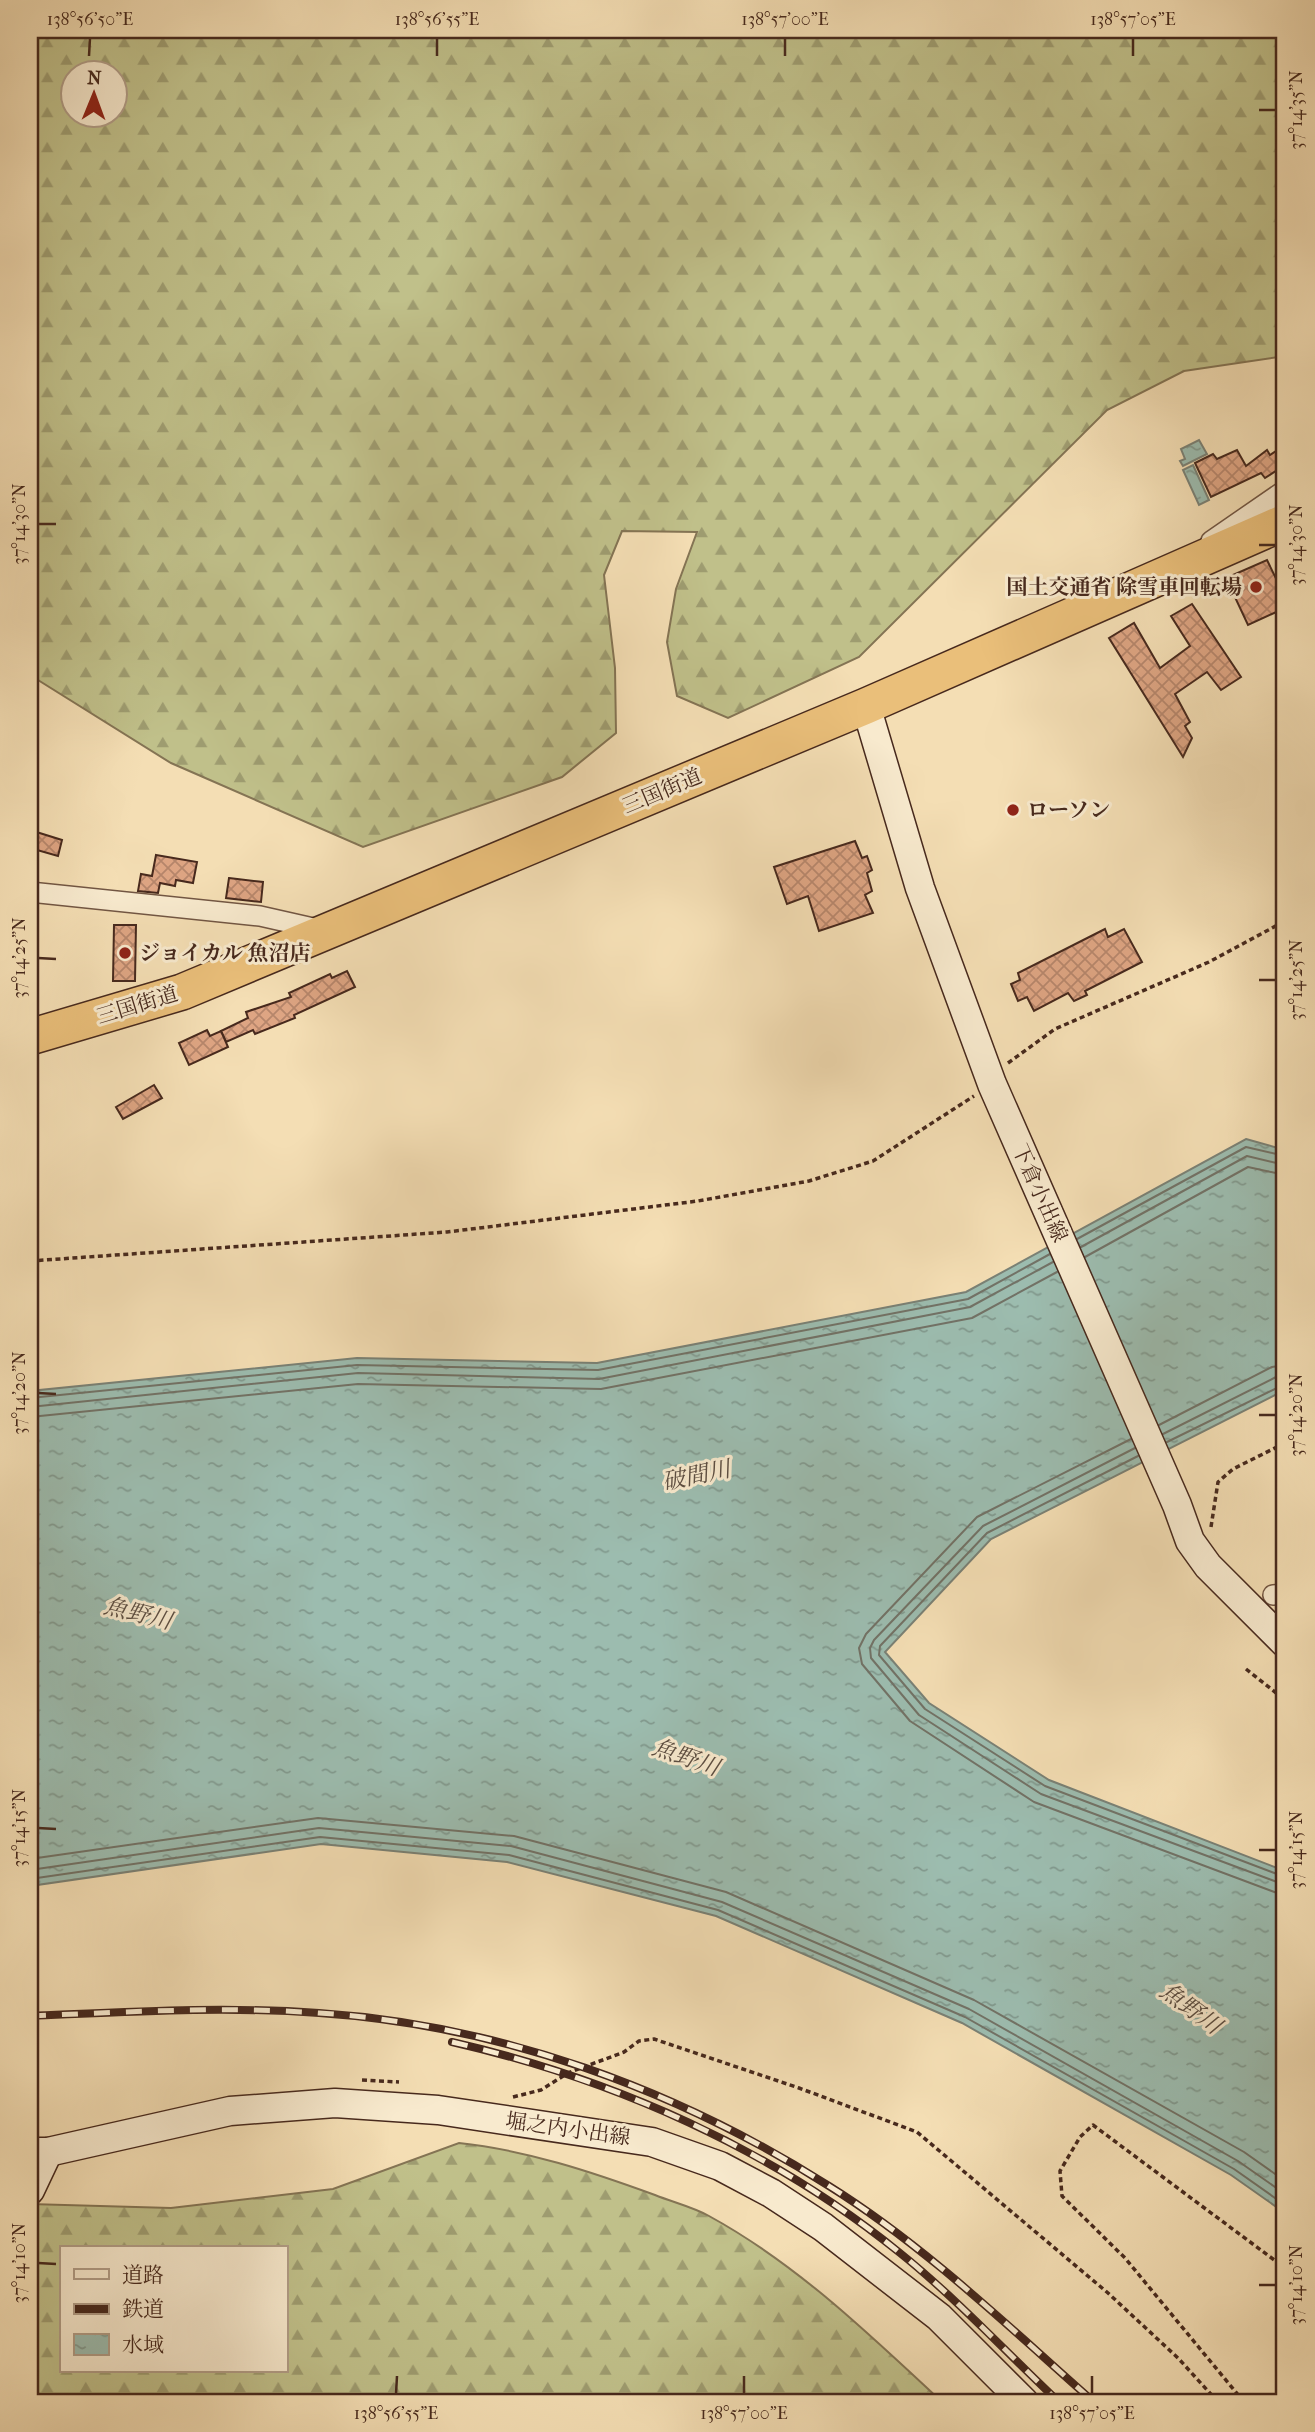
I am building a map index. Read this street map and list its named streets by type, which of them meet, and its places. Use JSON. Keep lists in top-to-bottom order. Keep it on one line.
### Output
{"streets":{"highway":["三国街道"],"main road":["下倉小出線","堀之内小出線"]},"crossings":[["三国街道","下倉小出線"]],"water":["破間川","魚野川"],"places":["国土交通省 除雪車回転場","ローソン","ジョイカル 魚沼店"],"legend":["道路","鉄道","水域"],"north":"top","coordinates":["138°56'50\"E","138°56'55\"E","138°57'00\"E","138°57'05\"E","37°14'35\"N","37°14'30\"N","37°14'25\"N","37°14'20\"N","37°14'15\"N","37°14'10\"N"]}
